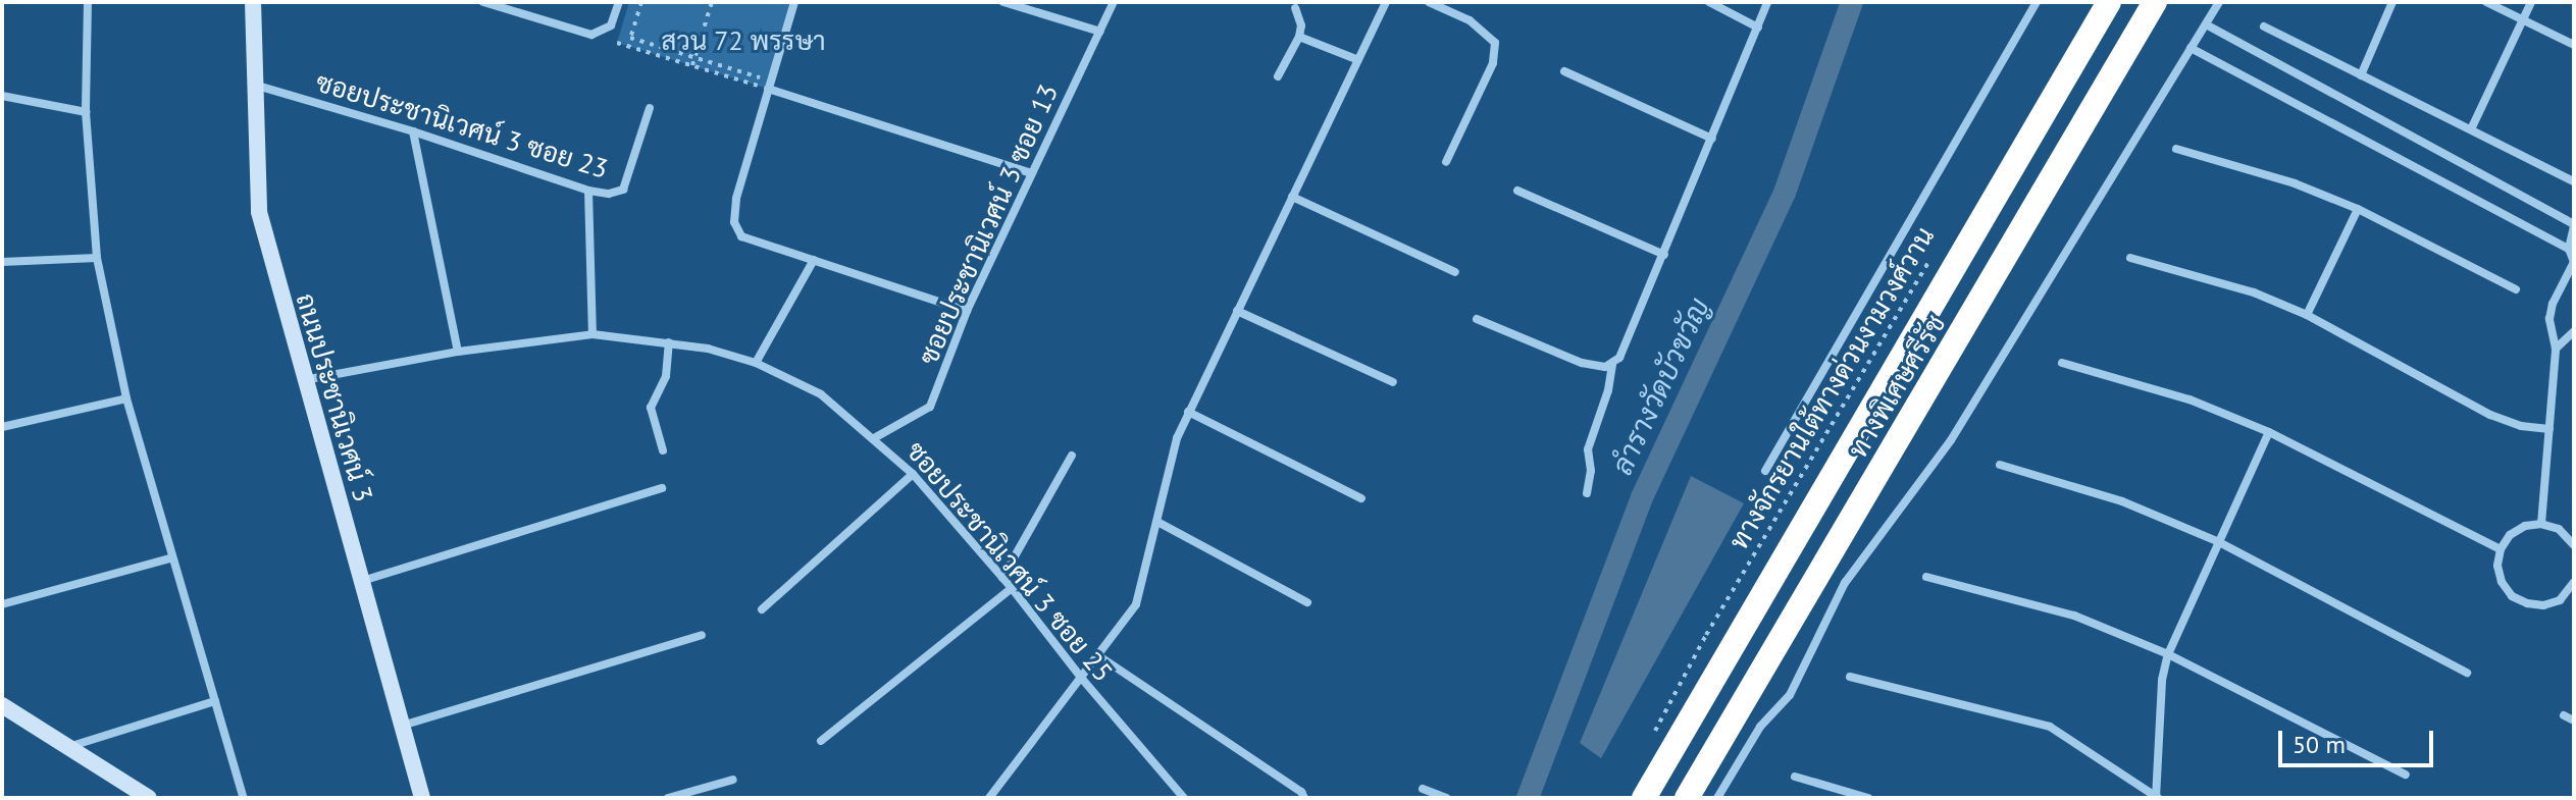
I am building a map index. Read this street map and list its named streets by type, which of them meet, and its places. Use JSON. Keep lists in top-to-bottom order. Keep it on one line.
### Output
{"streets":{"highway":["ทางพิเศษศรีรัช"],"street":["ซอยประชานิเวศน์ 3 ซอย 23","ซอยประชานิเวศน์ 3 ซอย 13","ถนนประชานิเวศน์ 3","ซอยประชานิเวศน์ 3 ซอย 25"],"path":["ทางจักรยานใต้ทางด่วนงามวงศ์วาน"]},"crossings":[["ซอยประชานิเวศน์ 3 ซอย 23","ถนนประชานิเวศน์ 3"],["ซอยประชานิเวศน์ 3 ซอย 13","ซอยประชานิเวศน์ 3 ซอย 25"],["ถนนประชานิเวศน์ 3","ซอยประชานิเวศน์ 3 ซอย 25"]],"water":["ลำรางวัดบัวขวัญ"],"parks":["สวน 72 พรรษา"],"scale_bar":"50 m"}
